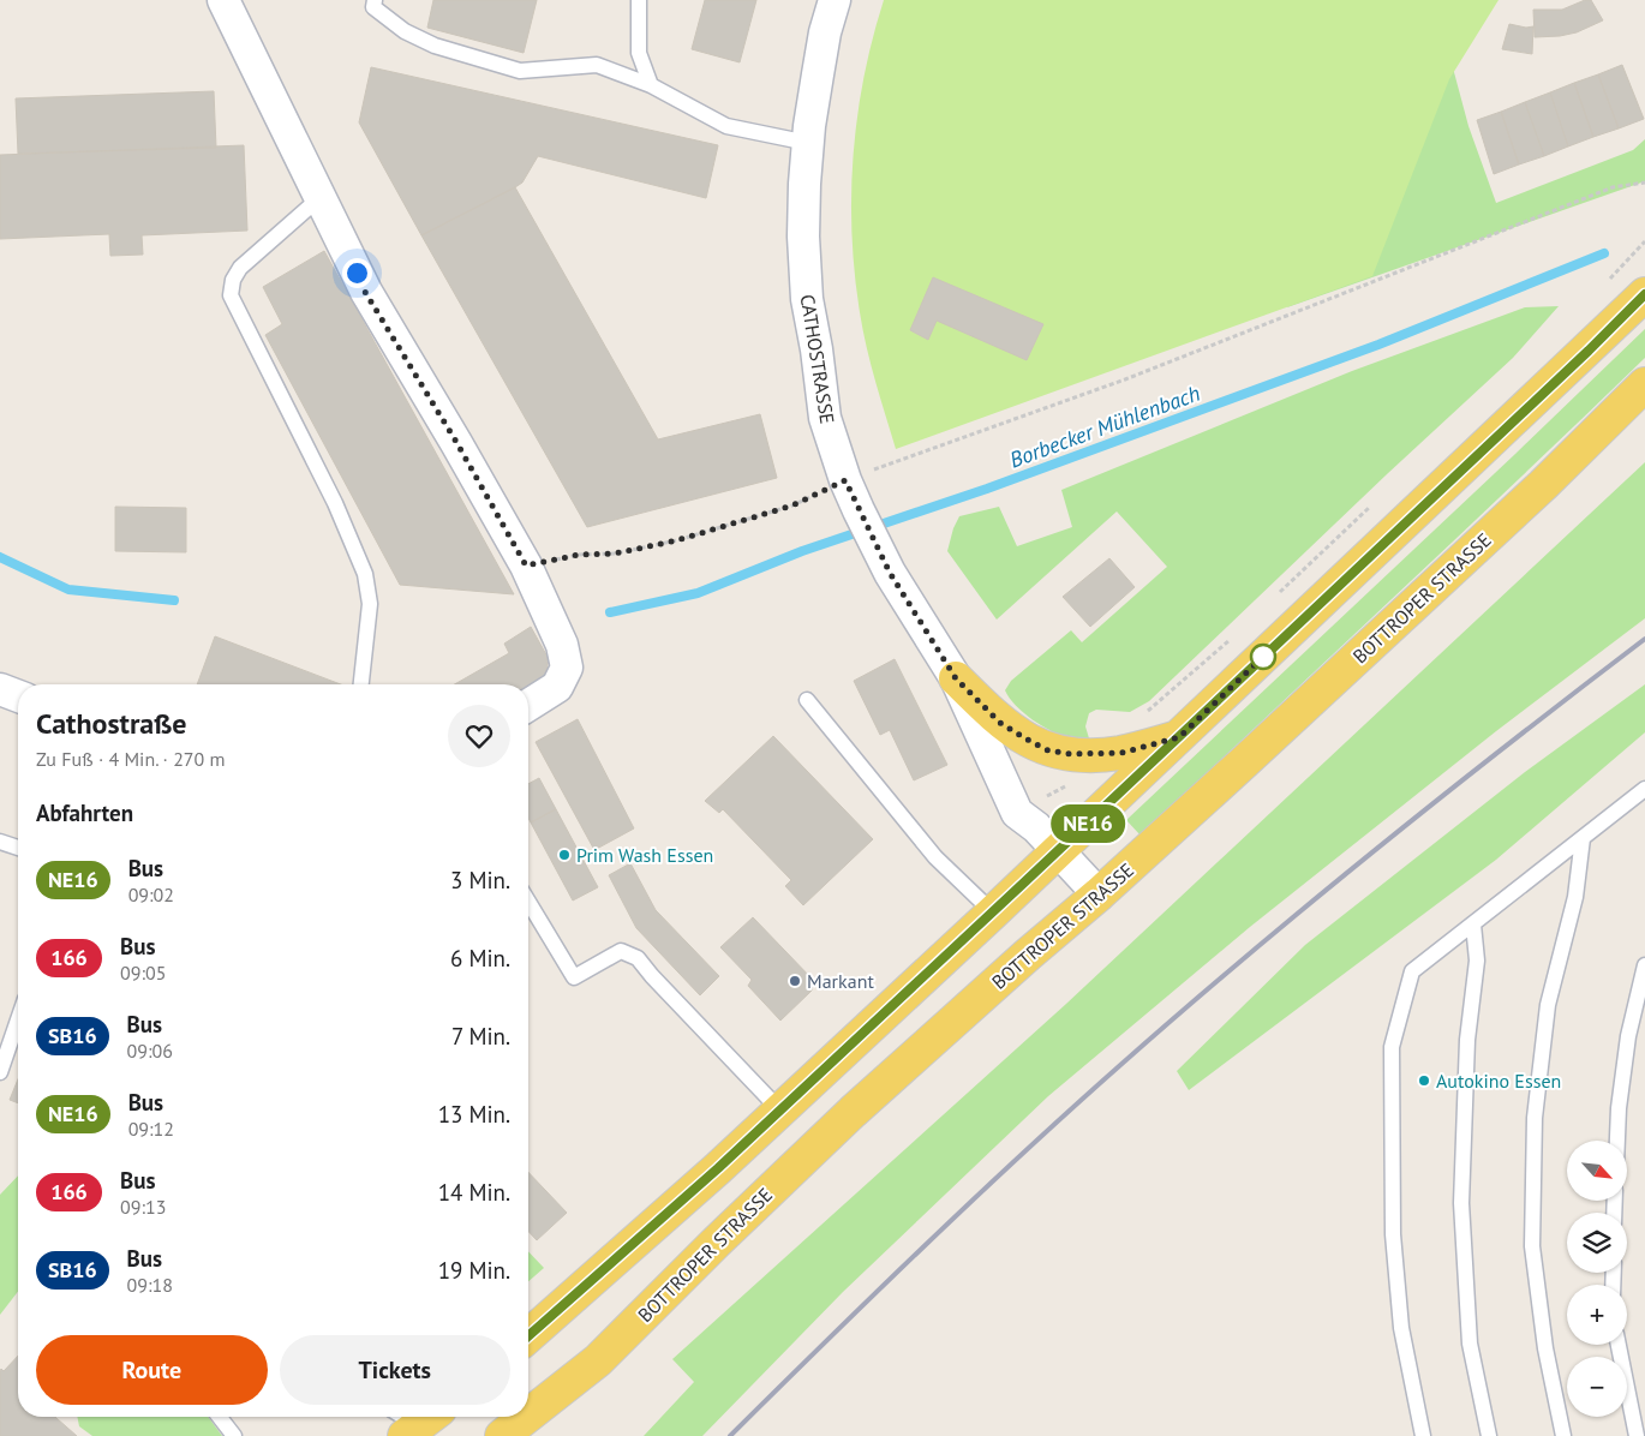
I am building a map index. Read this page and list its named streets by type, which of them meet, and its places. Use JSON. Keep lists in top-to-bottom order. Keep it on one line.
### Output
{"streets":{"main road":["BOTTROPER STRASSE"],"street":["CATHOSTRASSE"]},"crossings":[["CATHOSTRASSE","BOTTROPER STRASSE"]],"water":["Borbecker Mühlenbach"],"places":["Prim Wash Essen","Markant","Autokino Essen"],"lines":["bus line NE16"],"north":"bottom right","page":{"on_map":"NE16","heading":[["Cathostraße","Zu Fuß · 4 Min. · 270 m"],"Abfahrten"],"list":[{"mark":"NE16","name":"Bus","note":"09:02","value":"3 Min."},{"mark":"166","name":"Bus","note":"09:05","value":"6 Min."},{"mark":"SB16","name":"Bus","note":"09:06","value":"7 Min."},{"mark":"NE16","name":"Bus","note":"09:12","value":"13 Min."},{"mark":"166","name":"Bus","note":"09:13","value":"14 Min."},{"mark":"SB16","name":"Bus","note":"09:18","value":"19 Min."}],"map_buttons":["+","−"],"buttons":["Route","Tickets"]}}
